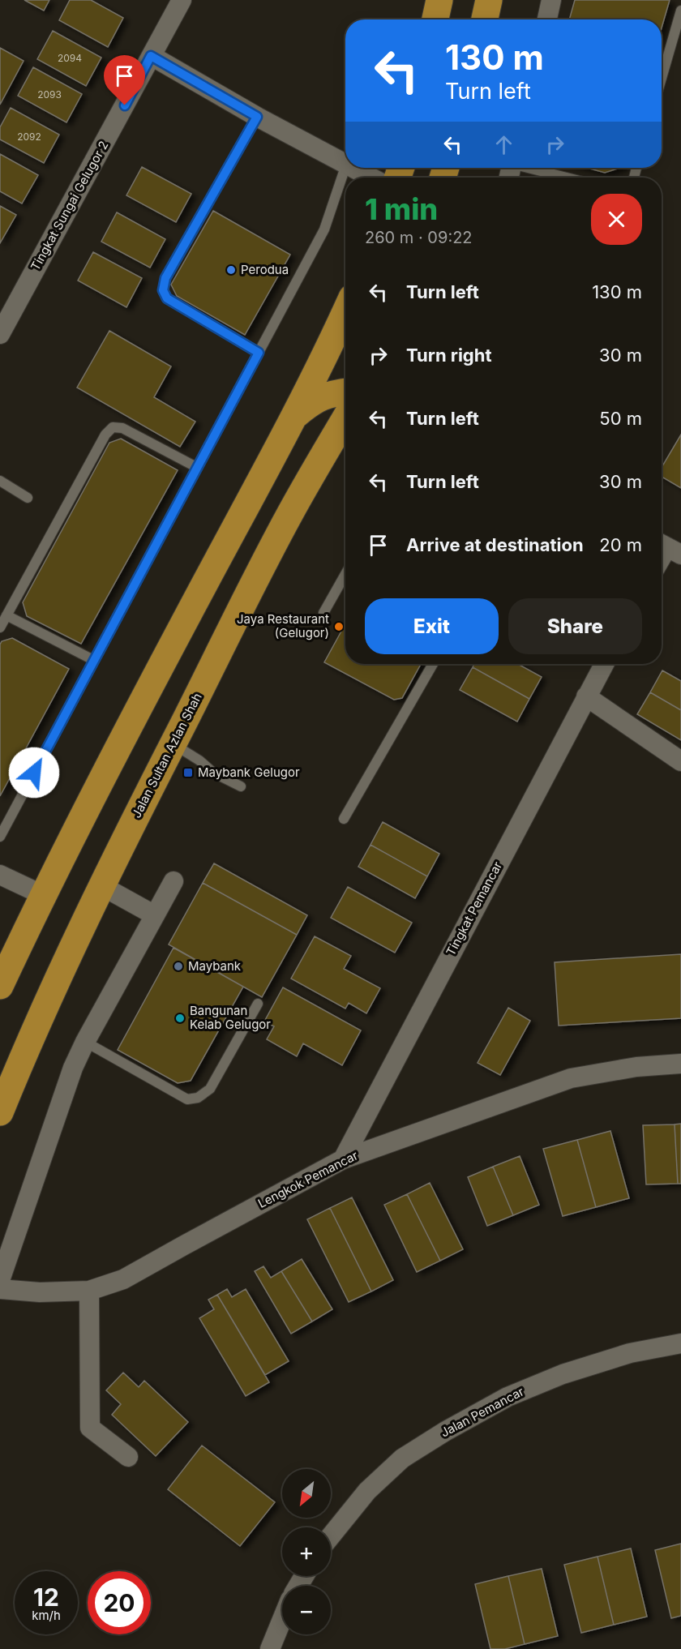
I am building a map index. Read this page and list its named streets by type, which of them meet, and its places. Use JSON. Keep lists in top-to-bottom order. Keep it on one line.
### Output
{"streets":{"highway":["Jalan Sultan Azlan Shah"],"street":["Tingkat Sungai Gelugor 2","Tingkat Pemancar","Lengkok Pemancar","Jalan Pemancar"]},"crossings":[["Tingkat Pemancar","Lengkok Pemancar"]],"places":{"other":["Perodua","Jaya Restaurant (Gelugor)","Maybank","Bangunan Kelab Gelugor"],"transit":["Maybank Gelugor"]},"house_numbers":["2094","2093","2092"],"north":"bottom left","page":{"turn":["130 m","Turn left"],"heading":["1 min","260 m · 09:22"],"list":[{"name":"Turn left","value":"130 m"},{"name":"Turn right","value":"30 m"},{"name":"Turn left","value":"50 m"},{"name":"Turn left","value":"30 m"},{"name":"Arrive at destination","value":"20 m"}],"buttons":["Exit","Share"],"map_buttons":["+","−"],"speed":"12 km/h","limit":"20"}}
